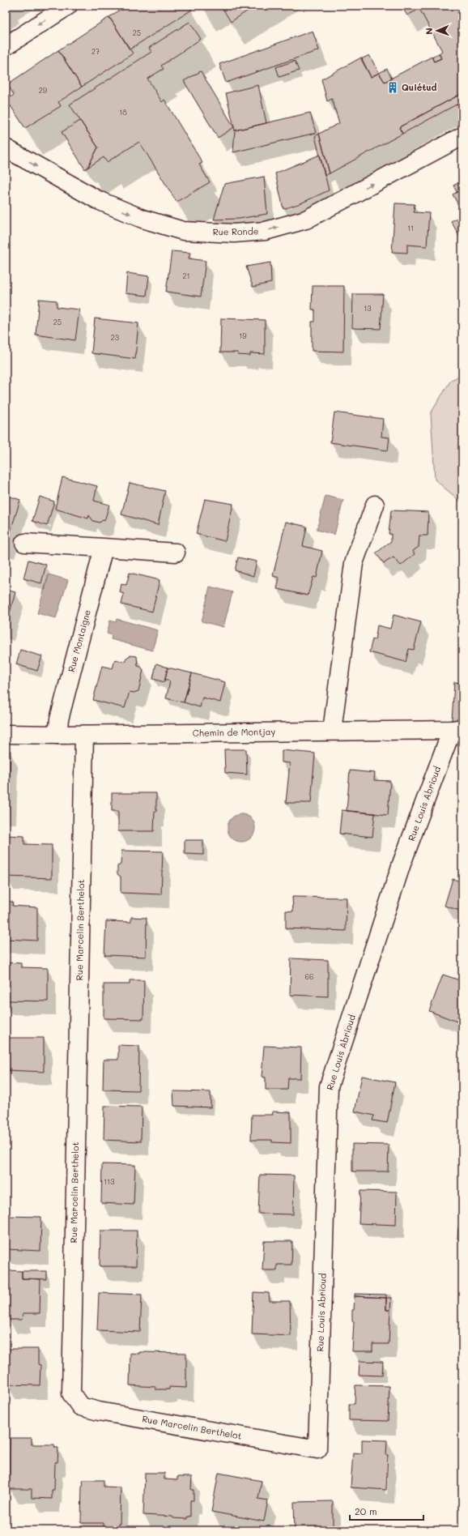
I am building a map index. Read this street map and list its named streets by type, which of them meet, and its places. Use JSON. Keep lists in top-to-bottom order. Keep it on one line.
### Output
{"streets":{"street":["Rue Ronde","Rue Montaigne","Chemin de Montjay","Rue Louis Abrioud","Rue Marcelin Berthelot"]},"crossings":[["Rue Montaigne","Chemin de Montjay"],["Chemin de Montjay","Rue Louis Abrioud"],["Chemin de Montjay","Rue Marcelin Berthelot"],["Rue Louis Abrioud","Rue Marcelin Berthelot"]],"one_way":["Rue Ronde"],"places":{"building":["Quiétud"]},"house_numbers":["25","27","29","18","11","21","13","25","19","23","66","113"],"scale_bar":"20 m","north":"left"}
